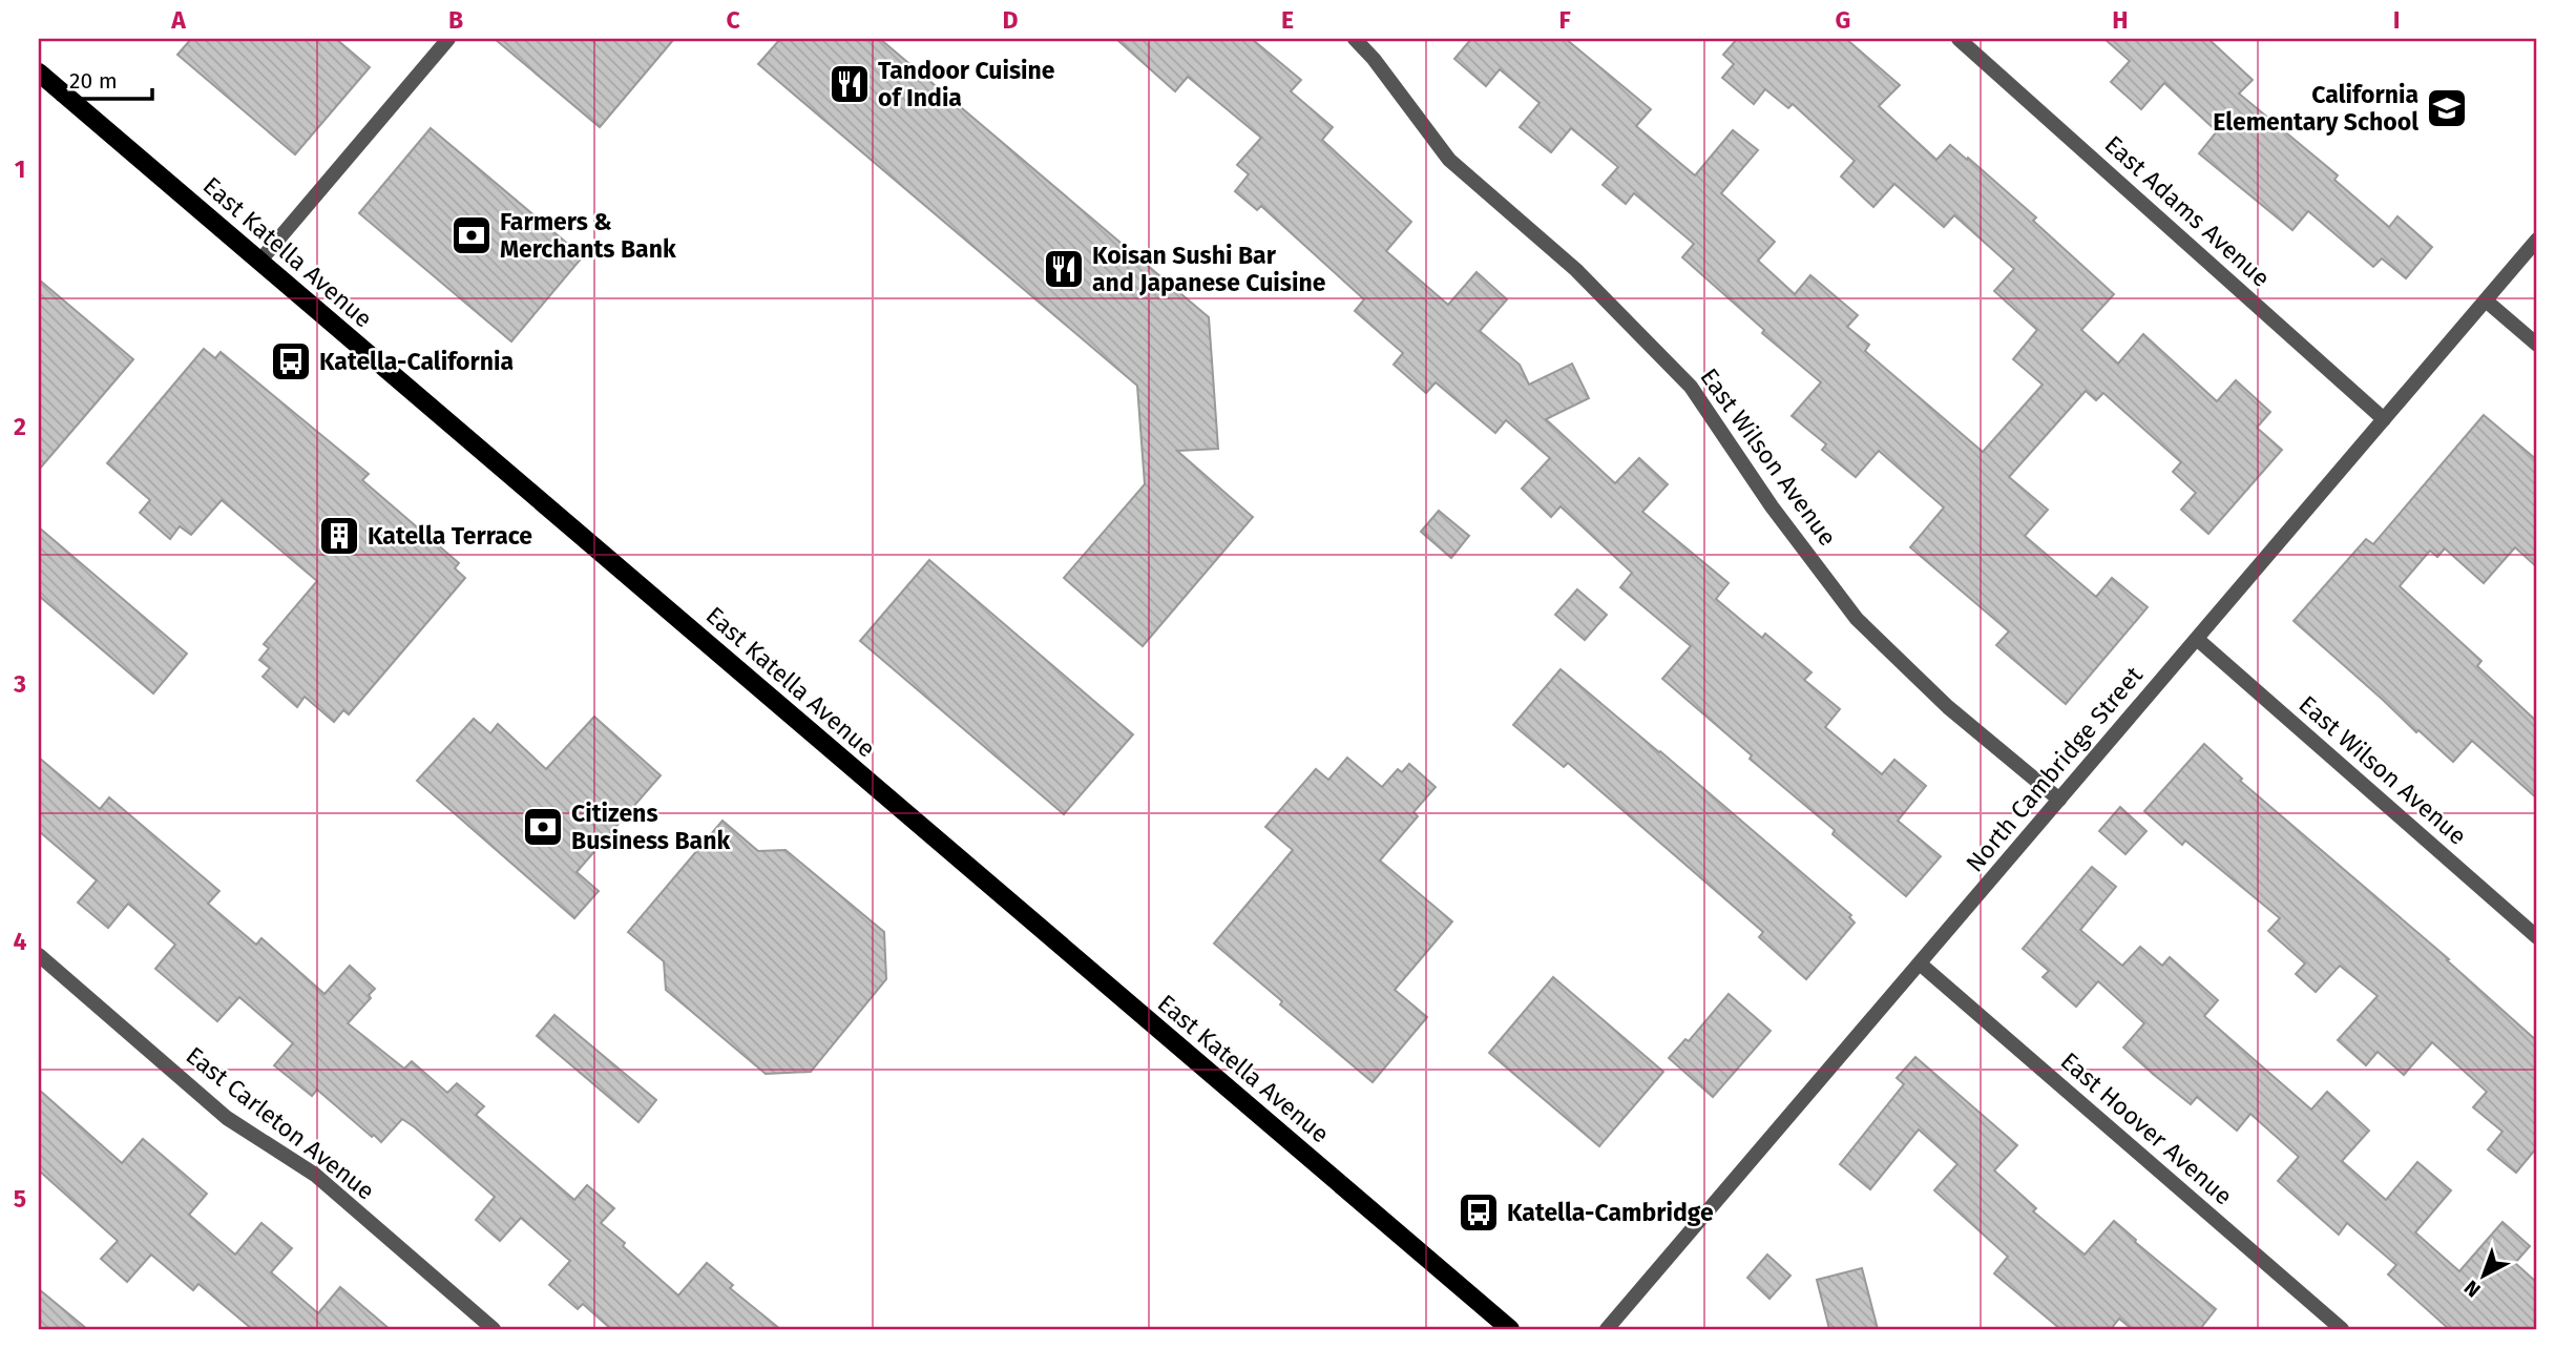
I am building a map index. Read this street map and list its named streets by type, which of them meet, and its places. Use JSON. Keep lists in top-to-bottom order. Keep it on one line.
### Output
{"streets":{"main road":["East Katella Avenue"],"street":["East Adams Avenue","East Wilson Avenue","North Cambridge Street","East Carleton Avenue","East Hoover Avenue"]},"crossings":[["East Adams Avenue","North Cambridge Street"],["East Wilson Avenue","North Cambridge Street"],["North Cambridge Street","East Hoover Avenue"]],"places":{"restaurant":["Tandoor Cuisine of India","Koisan Sushi Bar and Japanese Cuisine"],"school or university":["California Elementary School"],"bank":["Farmers & Merchants Bank","Citizens Business Bank"],"bus stop":["Katella-California","Katella-Cambridge"],"building":["Katella Terrace"]},"scale_bar":"20 m","north":"bottom left","grid":{"columns":["A","B","C","D","E","F","G","H","I"],"rows":["1","2","3","4","5"]}}
